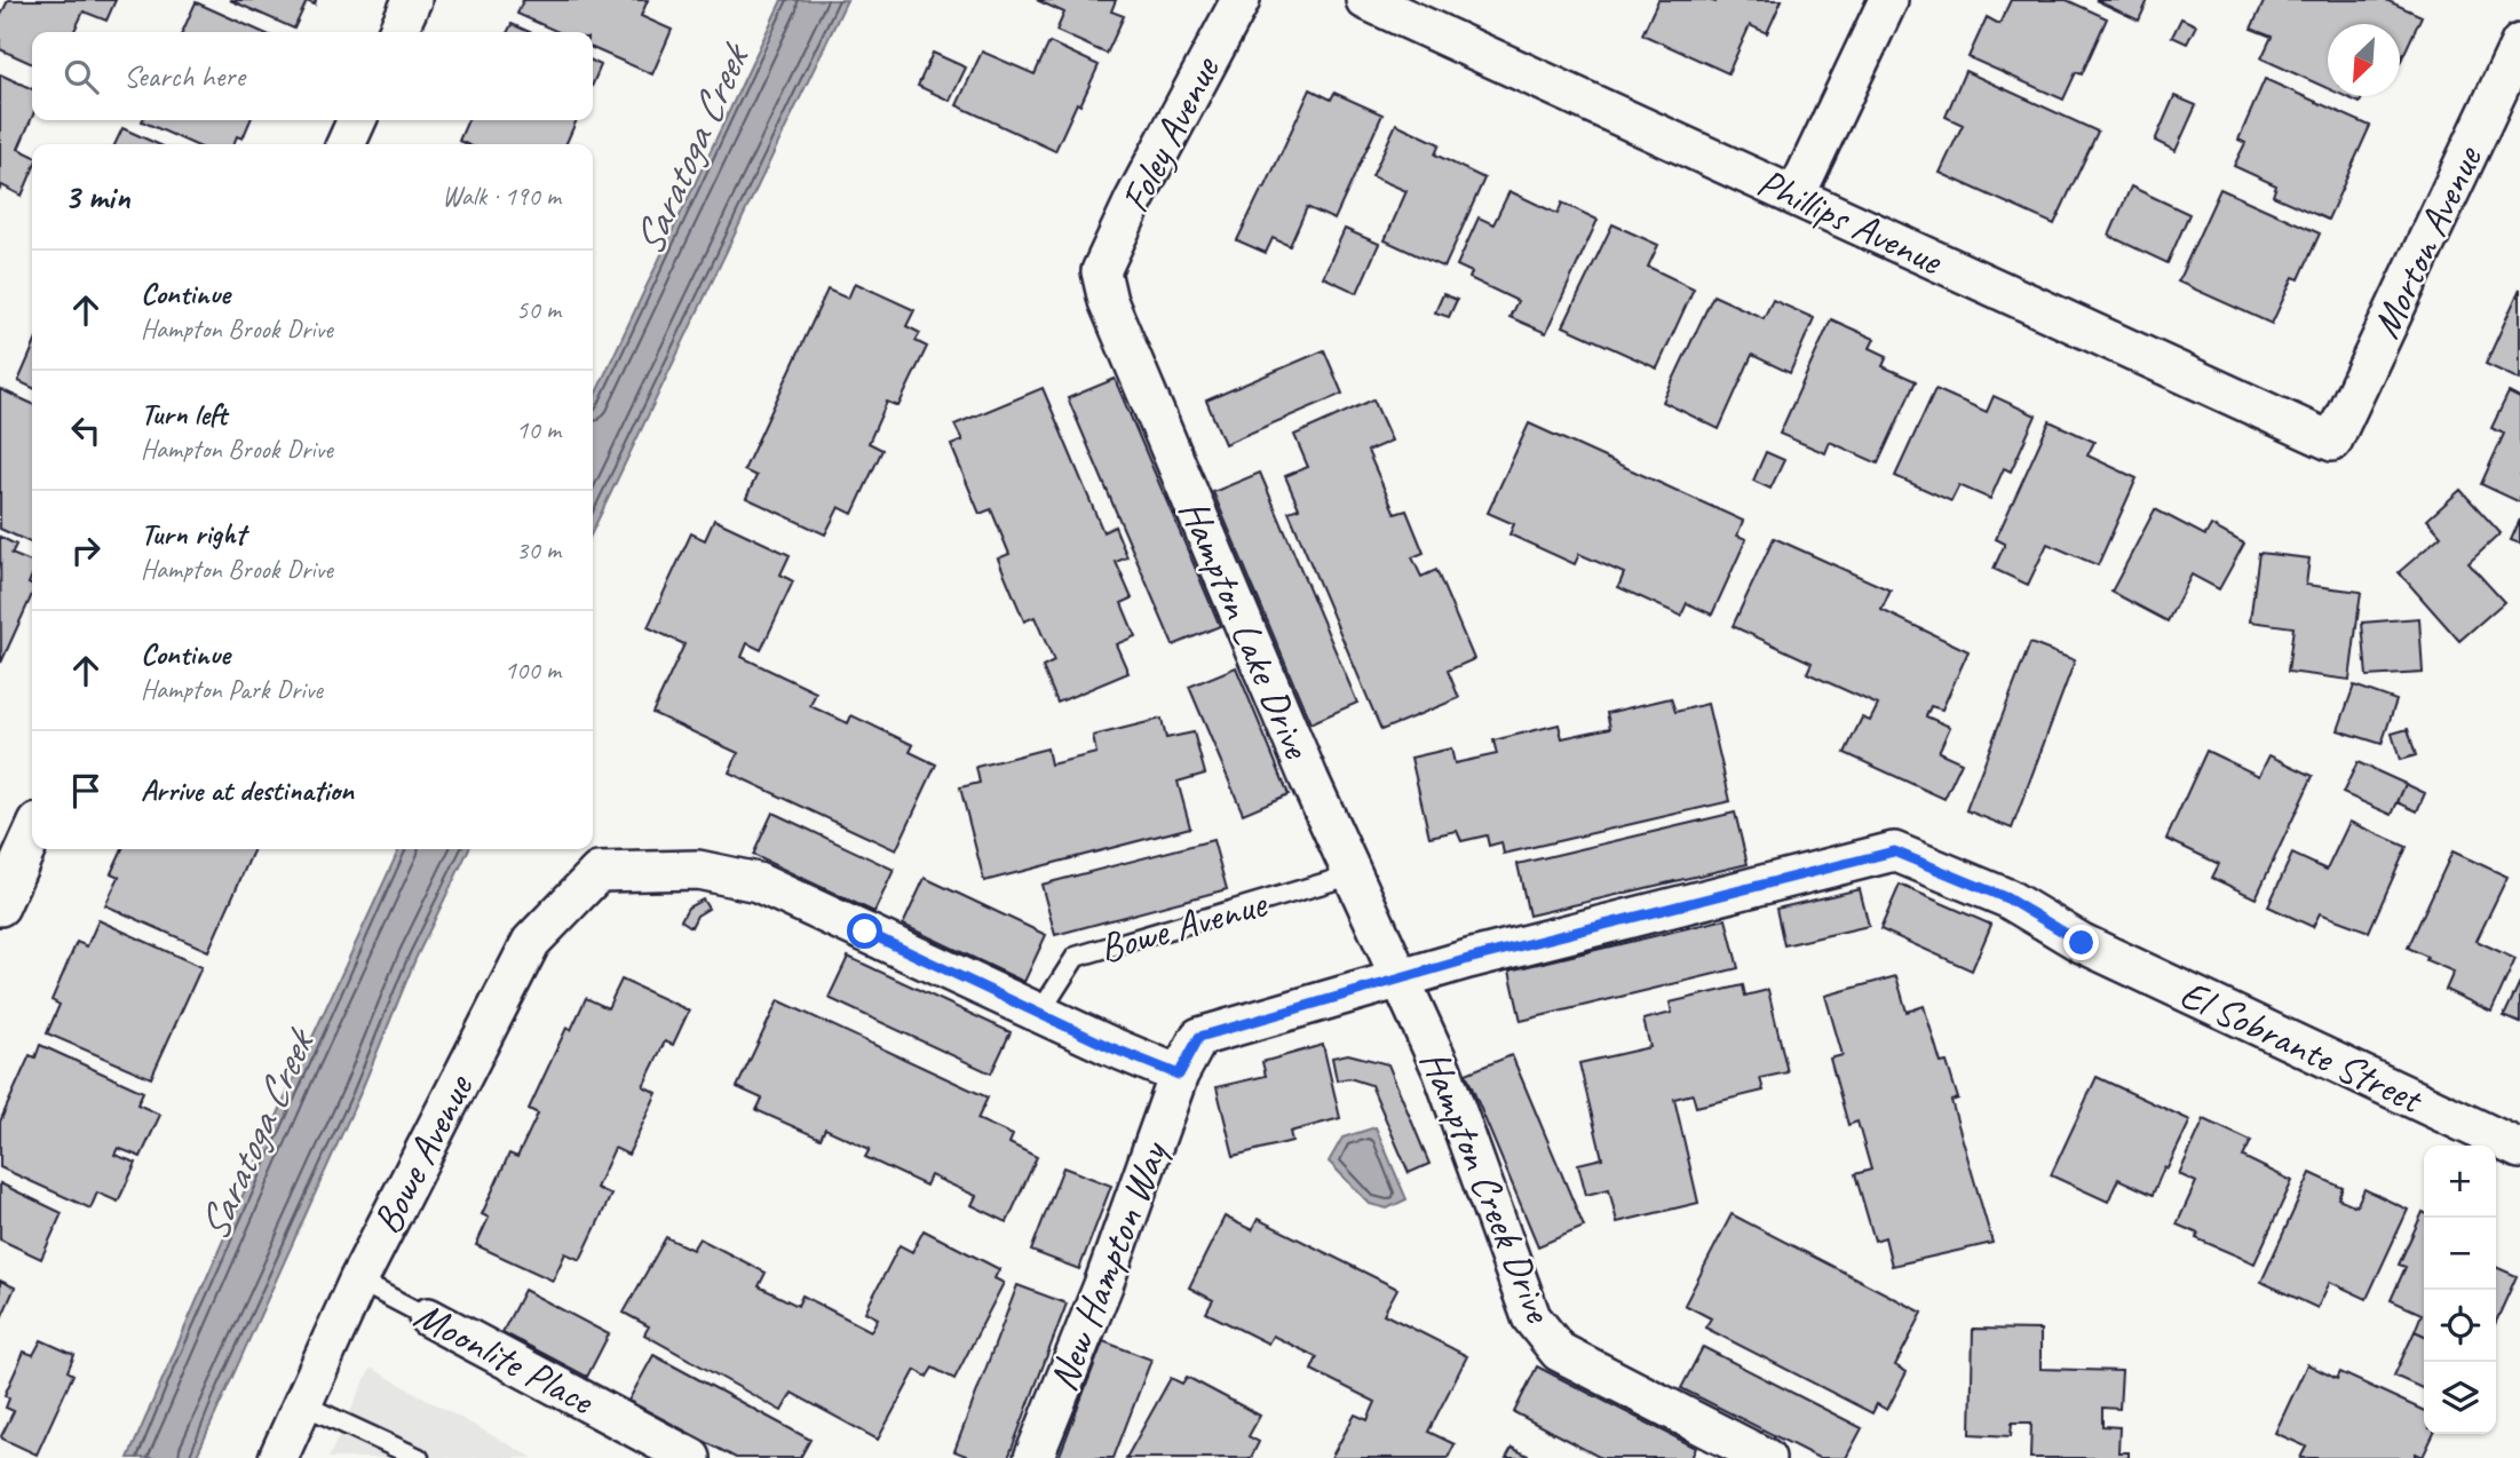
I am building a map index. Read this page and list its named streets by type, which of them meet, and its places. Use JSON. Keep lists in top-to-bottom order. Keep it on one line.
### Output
{"streets":{"street":["Foley Avenue","Phillips Avenue","Morton Avenue","Hampton Lake Drive","Bowe Avenue","El Sobrante Street","Hampton Creek Drive","New Hampton Way","Moonlite Place"]},"crossings":[["Foley Avenue","Hampton Lake Drive"],["Phillips Avenue","Morton Avenue"],["Hampton Lake Drive","Bowe Avenue"],["Hampton Lake Drive","El Sobrante Street"],["Hampton Lake Drive","Hampton Creek Drive"],["Hampton Lake Drive","New Hampton Way"],["Bowe Avenue","Moonlite Place"],["El Sobrante Street","Hampton Creek Drive"],["El Sobrante Street","New Hampton Way"],["Hampton Creek Drive","New Hampton Way"]],"water":["Saratoga Creek"],"north":"bottom left","page":{"search":"Search here","heading":["3 min","Walk · 190 m"],"list":[["Continue","Hampton Brook Drive","50 m"],["Turn left","Hampton Brook Drive","10 m"],["Turn right","Hampton Brook Drive","30 m"],["Continue","Hampton Park Drive","100 m"],"Arrive at destination"],"map_buttons":["+","−"]}}
